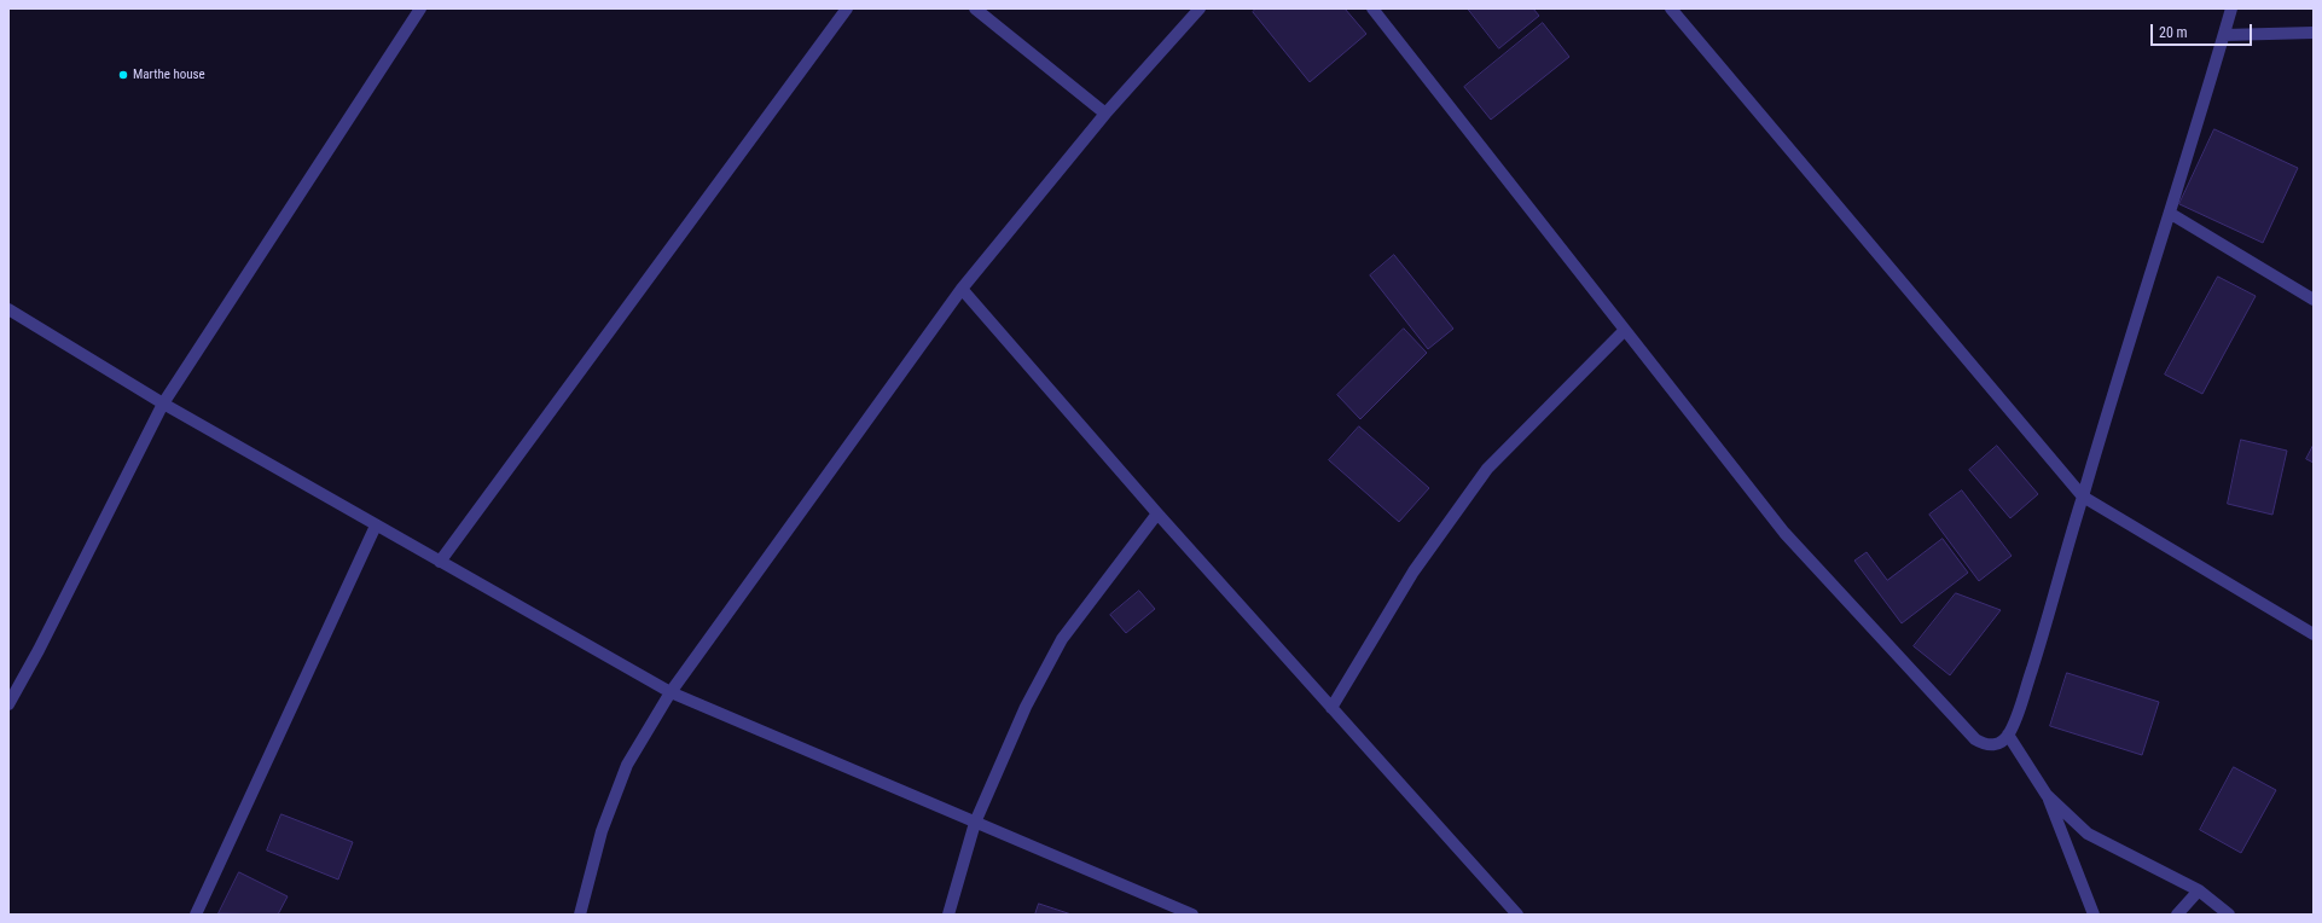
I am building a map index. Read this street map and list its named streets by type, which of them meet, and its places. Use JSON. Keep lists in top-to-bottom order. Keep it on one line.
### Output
{"places":["Marthe house"],"scale_bar":"20 m"}
